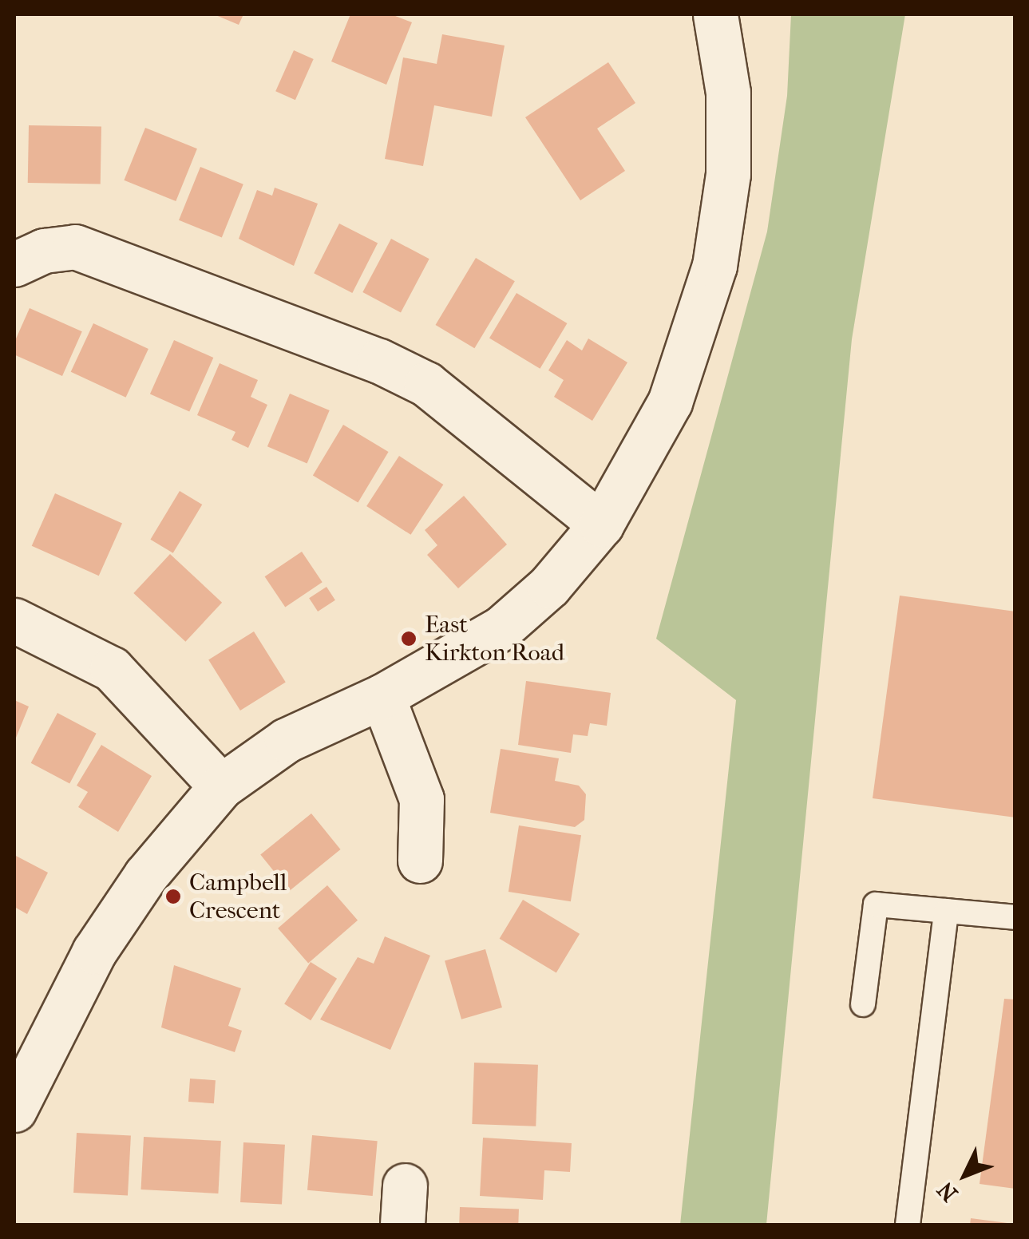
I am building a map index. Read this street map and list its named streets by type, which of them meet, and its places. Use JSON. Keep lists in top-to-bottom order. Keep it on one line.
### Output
{"places":["East Kirkton Road","Campbell Crescent"],"north":"bottom left"}
